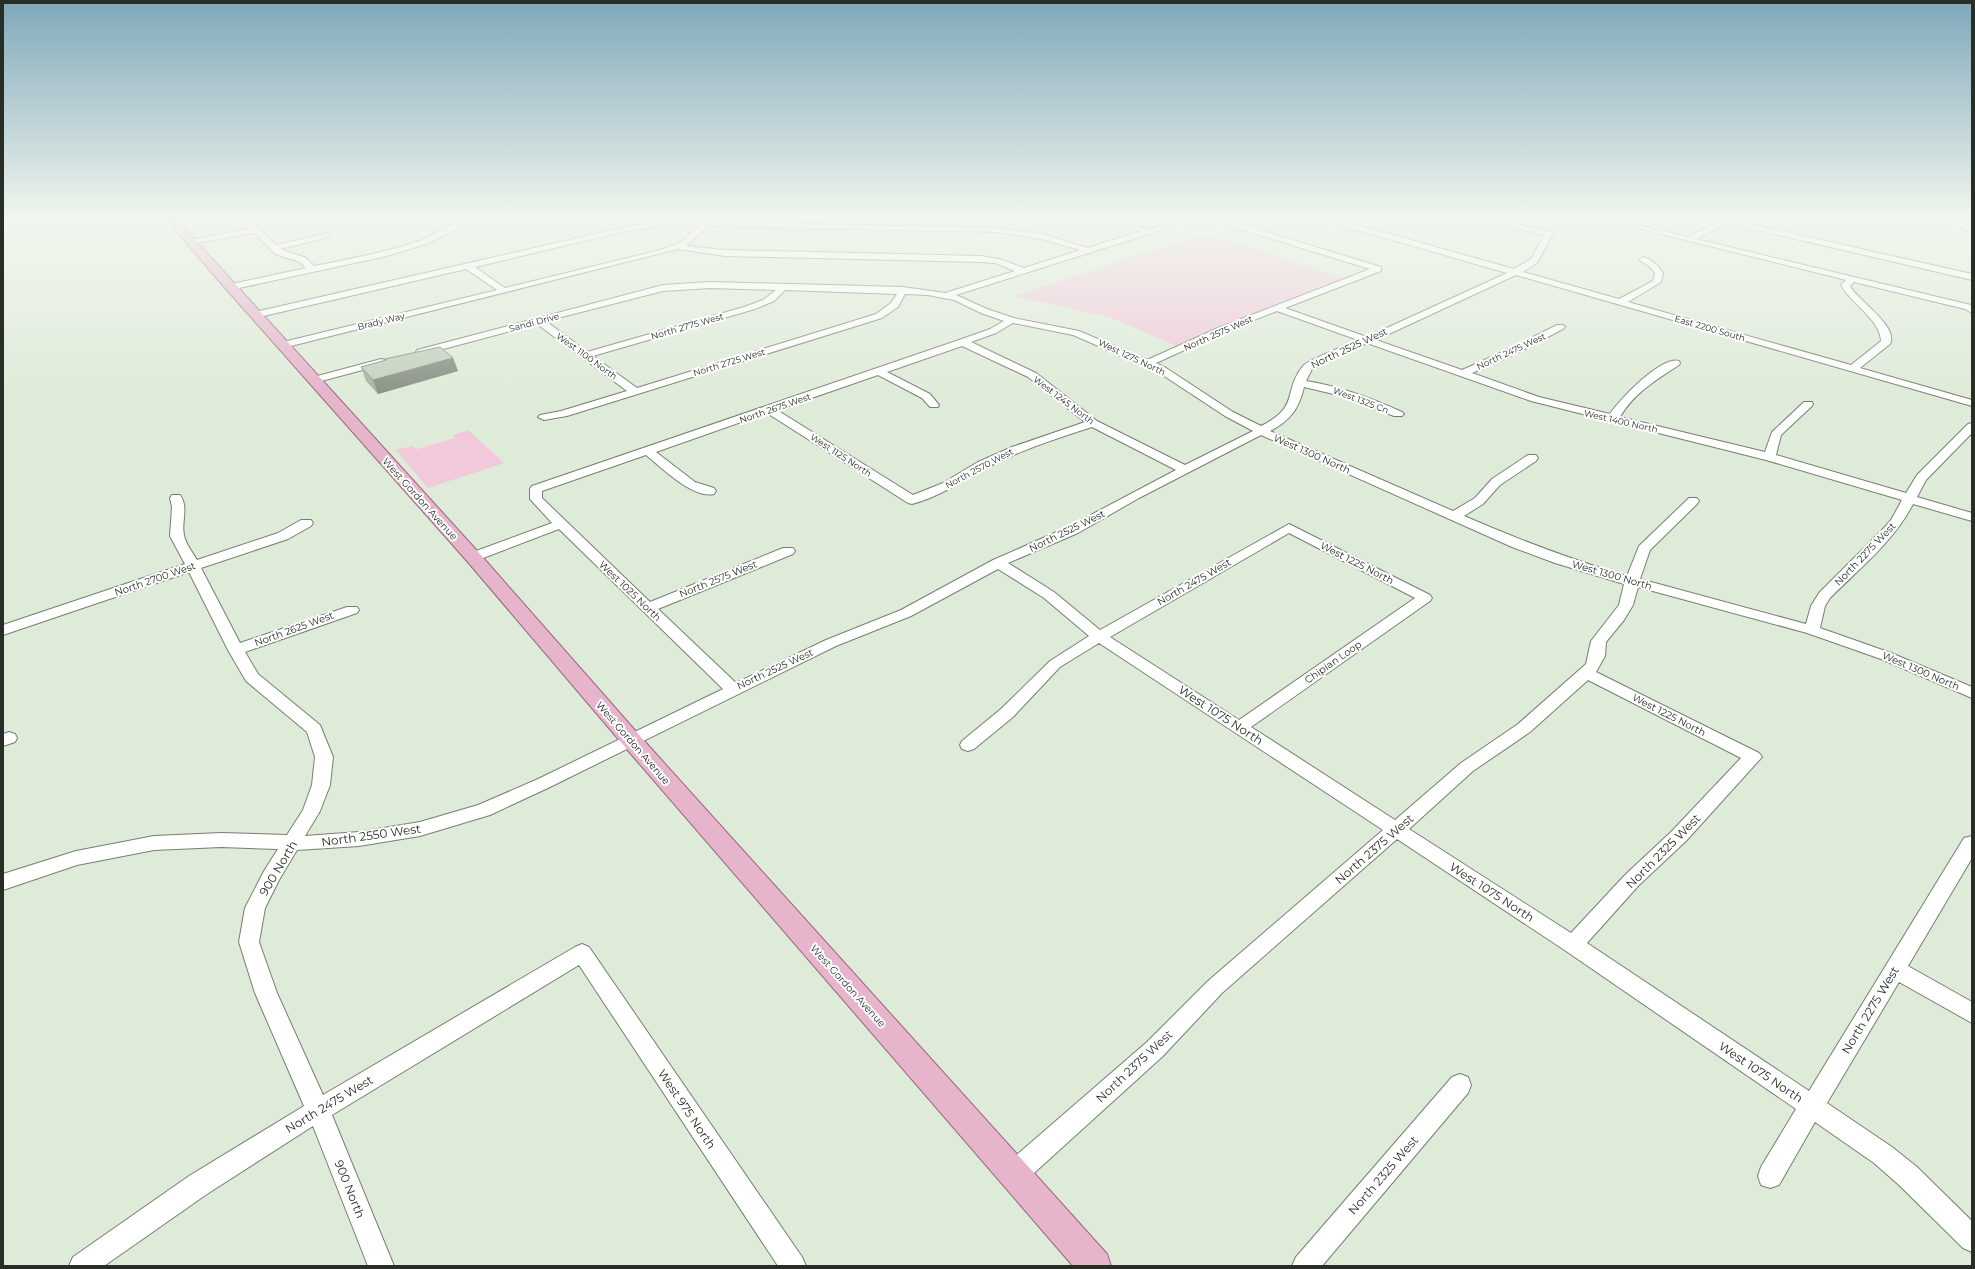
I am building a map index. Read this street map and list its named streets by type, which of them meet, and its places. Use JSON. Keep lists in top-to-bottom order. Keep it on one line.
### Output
{"streets":{"main road":["West Gordon Avenue"],"street":["Brady Way","Sandi Drive","North 2775 West","East 2200 South","North 2575 West","North 2525 West","North 2475 West","West 1100 North","West 1275 North","North 2725 West","West 1245 North","West 1325 Cn","North 2675 West","West 1400 North","West 1300 North","West 1125 North","North 2570 West","North 2275 West","West 1225 North","North 2700 West","West 1025 North","North 2625 West","Chipian Loop","West 1075 North","North 2550 West","North 2375 West","North 2325 West","900 North","West 975 North"]},"crossings":[["Brady Way","West Gordon Avenue"],["Sandi Drive","North 2775 West"],["Sandi Drive","West 1100 North"],["Sandi Drive","West 1275 North"],["Sandi Drive","North 2725 West"],["North 2775 West","West 1100 North"],["North 2575 West","West 1275 North"],["North 2575 West","West 1400 North"],["North 2575 West","West 1025 North"],["North 2525 West","West 1275 North"],["North 2525 West","West 1245 North"],["North 2525 West","West 1325 Cn"],["North 2525 West","West 1400 North"],["North 2525 West","West 1300 North"],["North 2525 West","West Gordon Avenue"],["North 2525 West","West 1025 North"],["North 2525 West","West 1075 North"],["North 2525 West","North 2550 West"],["North 2475 West","West 1400 North"],["North 2475 West","West 1225 North"],["North 2475 West","West 1075 North"],["North 2475 West","900 North"],["North 2475 West","West 975 North"],["West 1100 North","North 2725 West"],["West 1275 North","North 2675 West"],["West 1275 North","West 1300 North"],["West 1245 North","North 2675 West"],["West 1245 North","North 2570 West"],["North 2675 West","West 1125 North"],["North 2675 West","West 1025 North"],["West 1400 North","North 2275 West"],["West 1300 North","North 2275 West"],["West 1300 North","North 2375 West"],["West 1125 North","North 2570 West"],["West Gordon Avenue","North 2550 West"],["West Gordon Avenue","North 2375 West"],["North 2275 West","West 1075 North"],["West 1225 North","Chipian Loop"],["West 1225 North","North 2375 West"],["West 1225 North","North 2325 West"],["North 2700 West","900 North"],["North 2625 West","900 North"],["Chipian Loop","West 1075 North"],["West 1075 North","North 2375 West"],["West 1075 North","North 2325 West"],["North 2550 West","900 North"]]}
